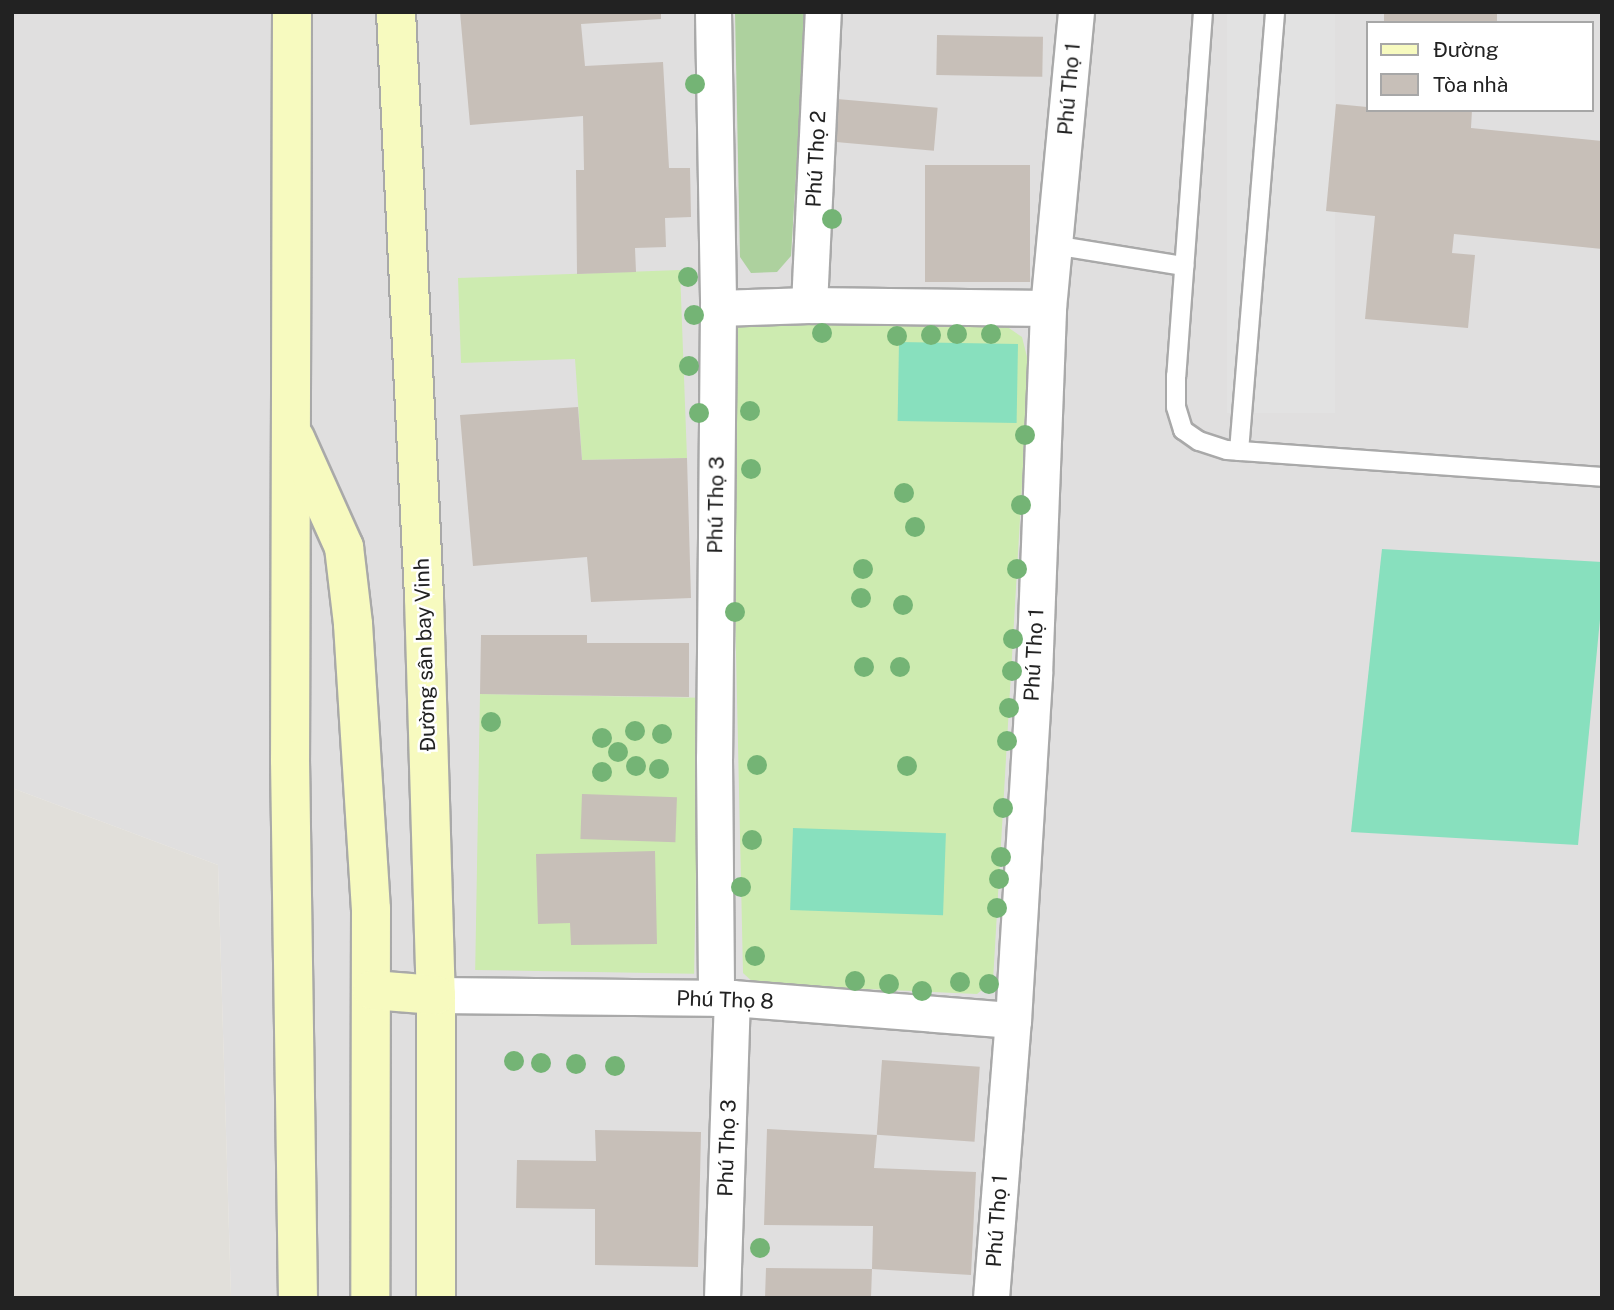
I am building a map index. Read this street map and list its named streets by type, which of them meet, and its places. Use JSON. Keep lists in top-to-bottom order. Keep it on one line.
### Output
{"streets":{"main road":["Đường sân bay Vinh"],"street":["Phú Thọ 1","Phú Thọ 2","Phú Thọ 3","Phú Thọ 8"]},"crossings":[["Phú Thọ 1","Phú Thọ 8"],["Phú Thọ 3","Phú Thọ 8"],["Đường sân bay Vinh","Phú Thọ 8"]],"legend":["Đường","Tòa nhà"]}
